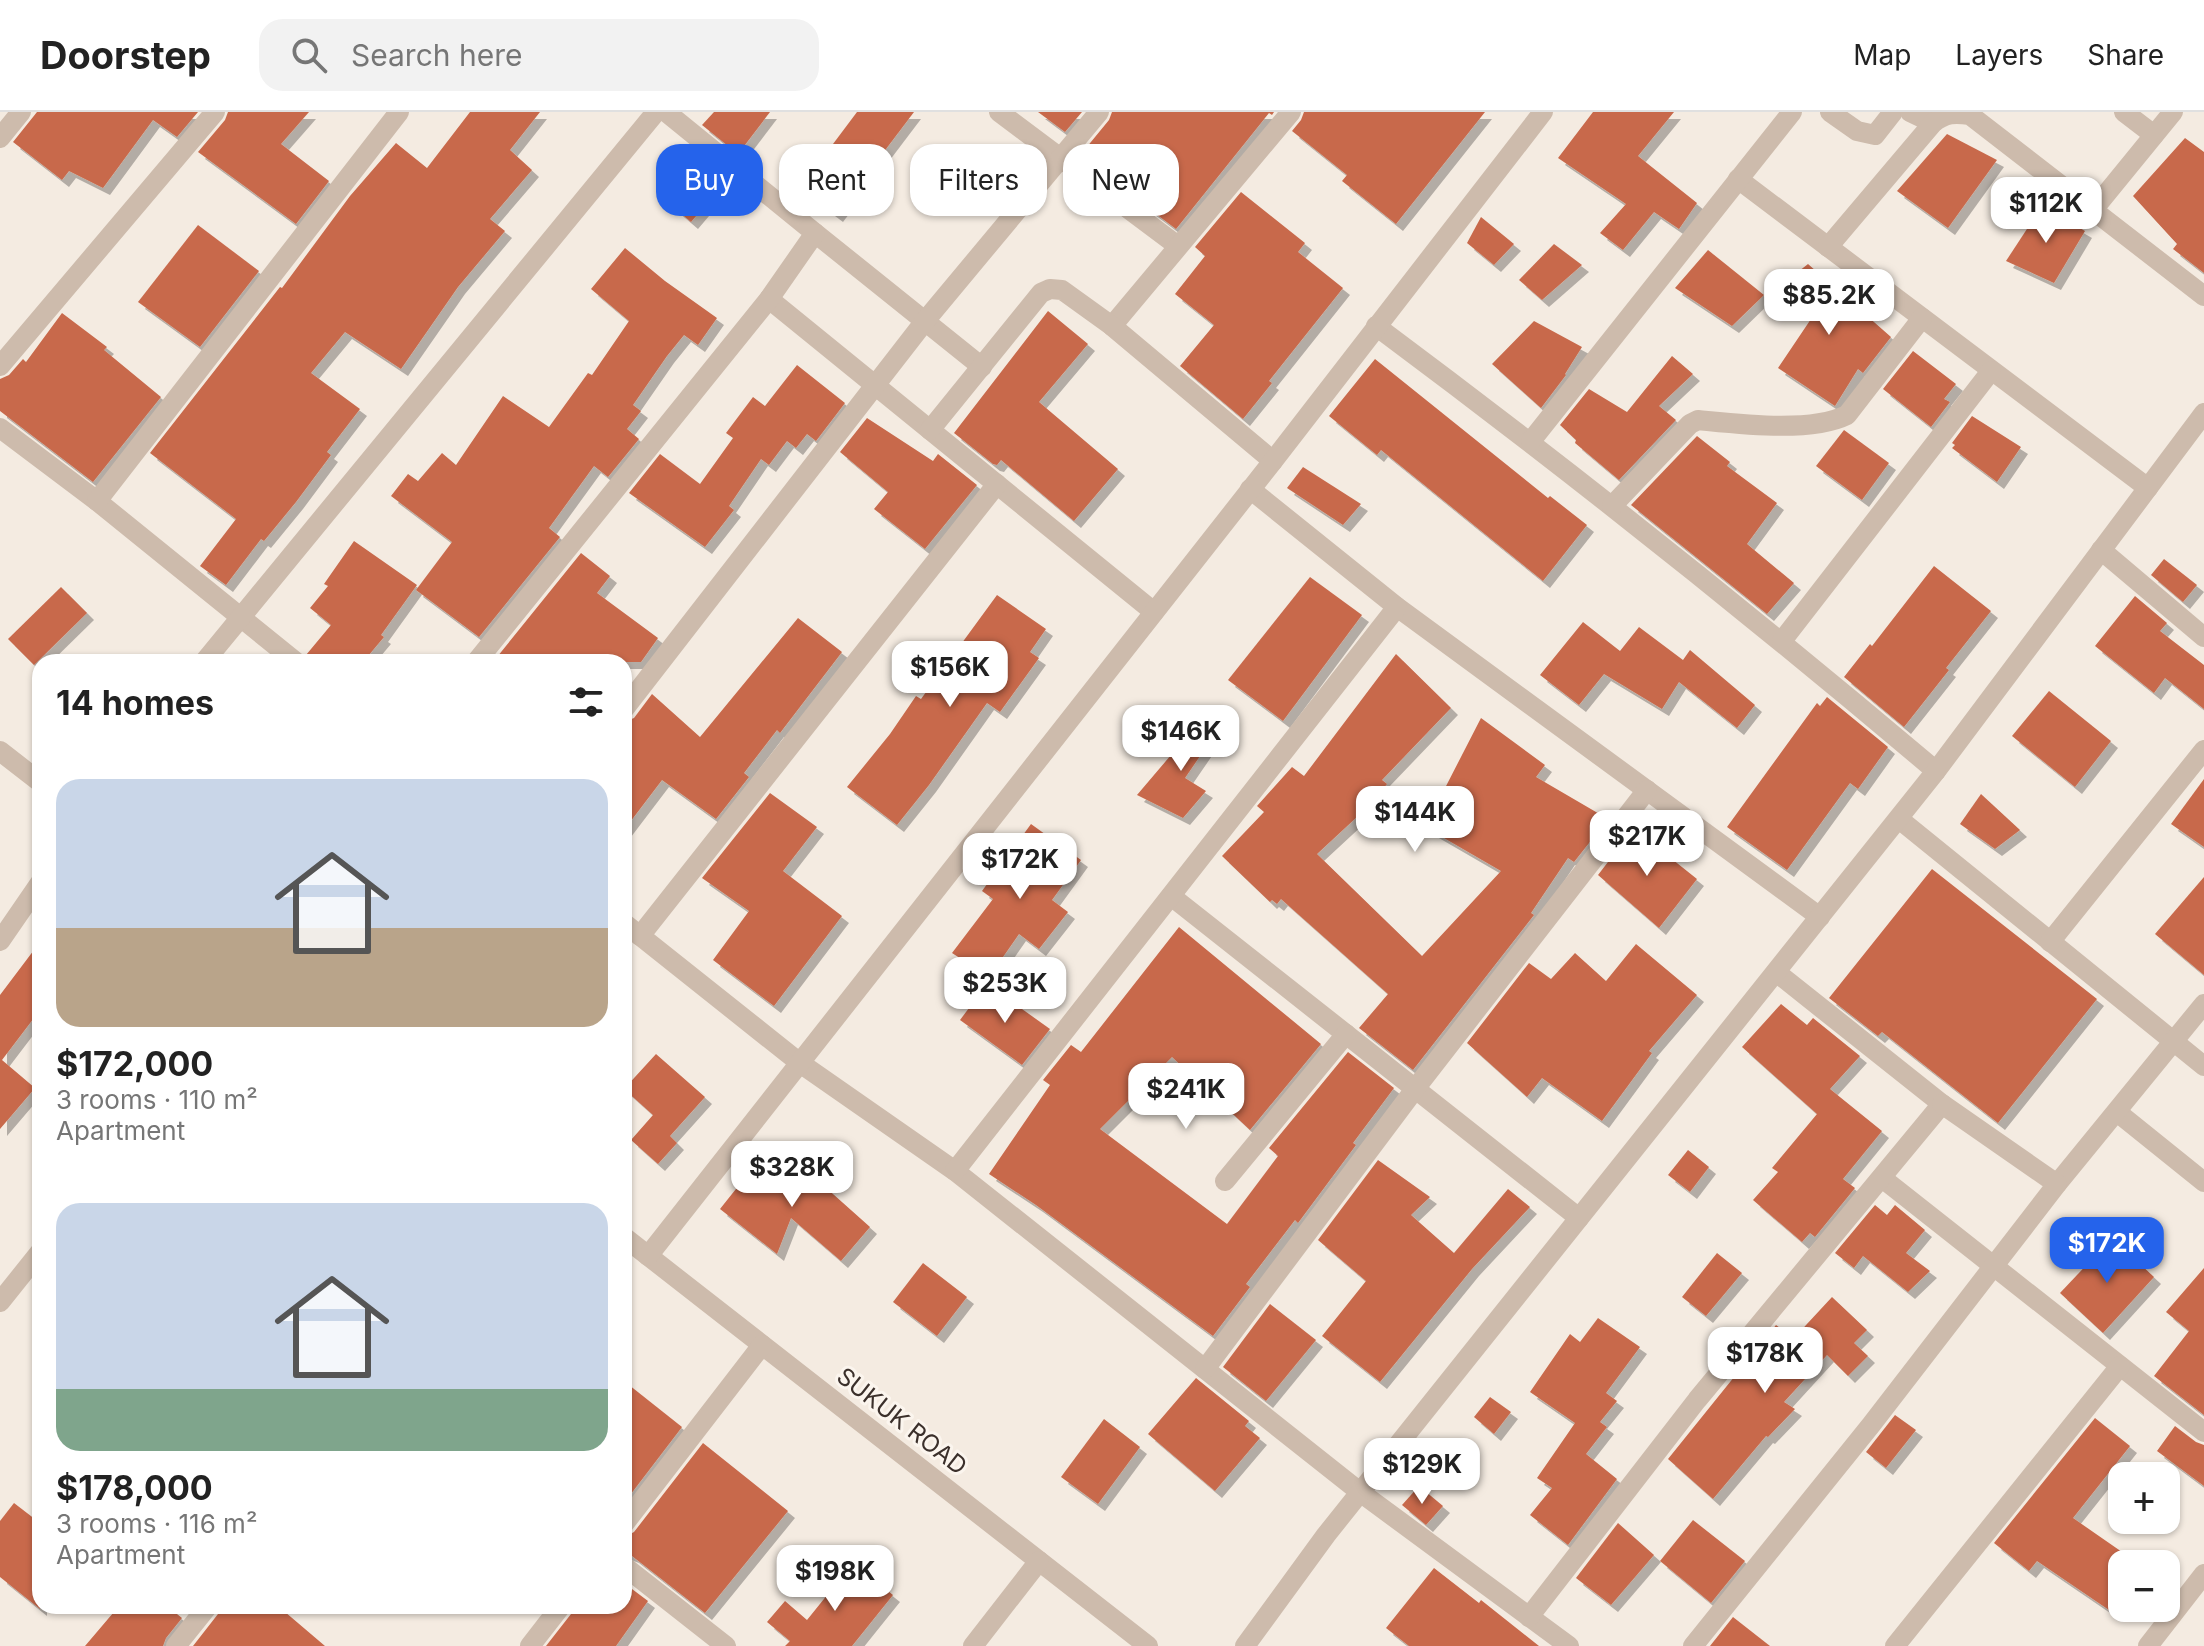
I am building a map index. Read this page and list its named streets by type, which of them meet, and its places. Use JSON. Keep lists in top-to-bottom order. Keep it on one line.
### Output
{"streets":{"street":["SUKUK ROAD"]},"page":{"header":"Doorstep","search":"Search here","nav":["Map","Layers","Share"],"chip":["Buy","Rent","Filters","New"],"price":["$112K","$85.2K","$156K","$146K","$144K","$217K","$172K","$253K","$241K","$328K","$172K","$178K","$129K","$198K"],"heading":"14 homes","list":[{"name":"$172,000","note":"3 rooms · 110 m² · Apartment"},{"name":"$178,000","note":"3 rooms · 116 m² · Apartment"}],"map_buttons":["+","−"]}}
